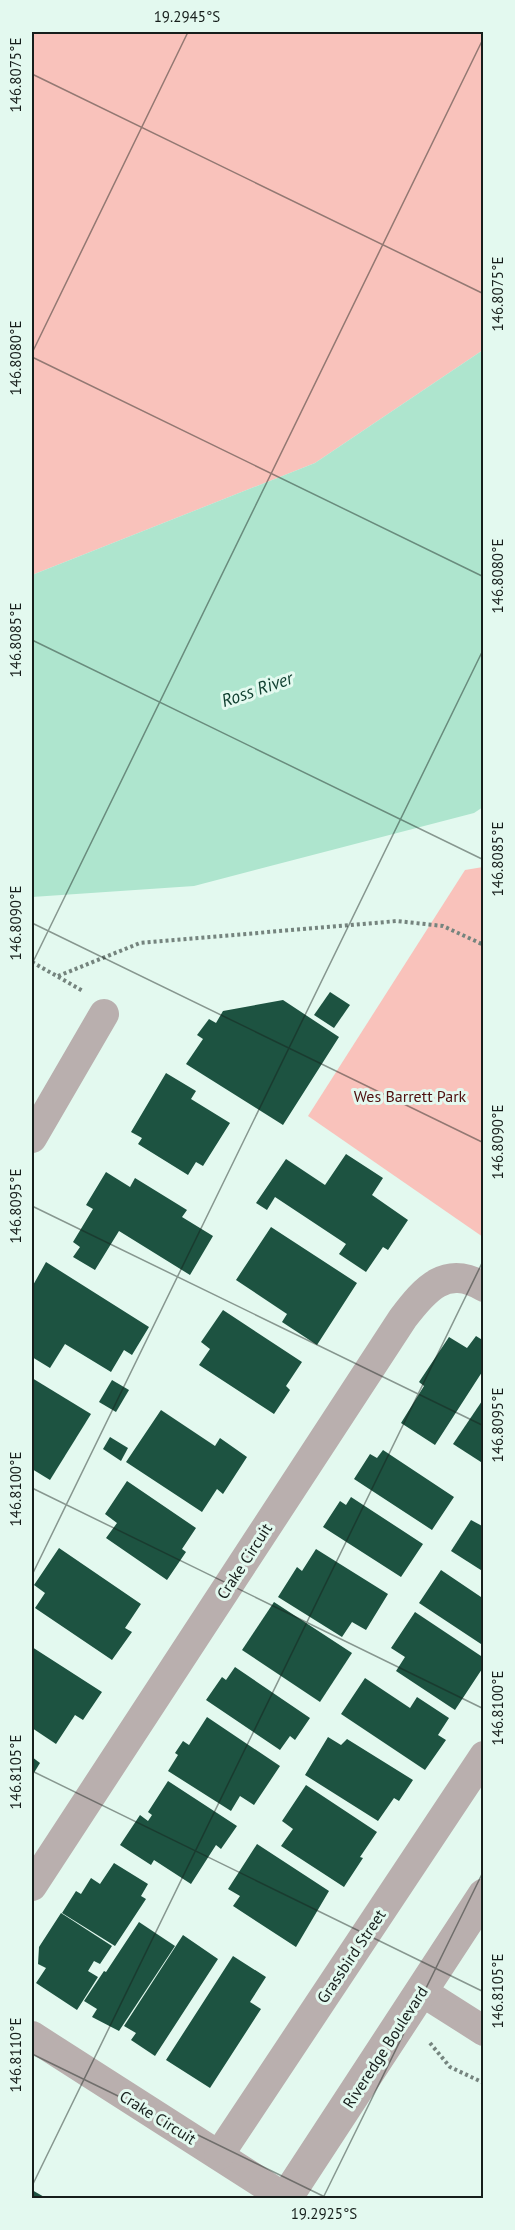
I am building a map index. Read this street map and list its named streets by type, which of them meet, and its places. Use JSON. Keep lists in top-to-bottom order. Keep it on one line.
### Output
{"streets":{"street":["Crake Circuit","Grassbird Street","Riveredge Boulevard"]},"crossings":[["Crake Circuit","Grassbird Street"],["Crake Circuit","Riveredge Boulevard"]],"water":["Ross River"],"parks":["Wes Barrett Park"],"coordinates":["19.2945°S","146.8075°E","146.8080°E","146.8085°E","146.8090°E","146.8095°E","146.8100°E","146.8105°E","146.8110°E","19.2925°S"]}
